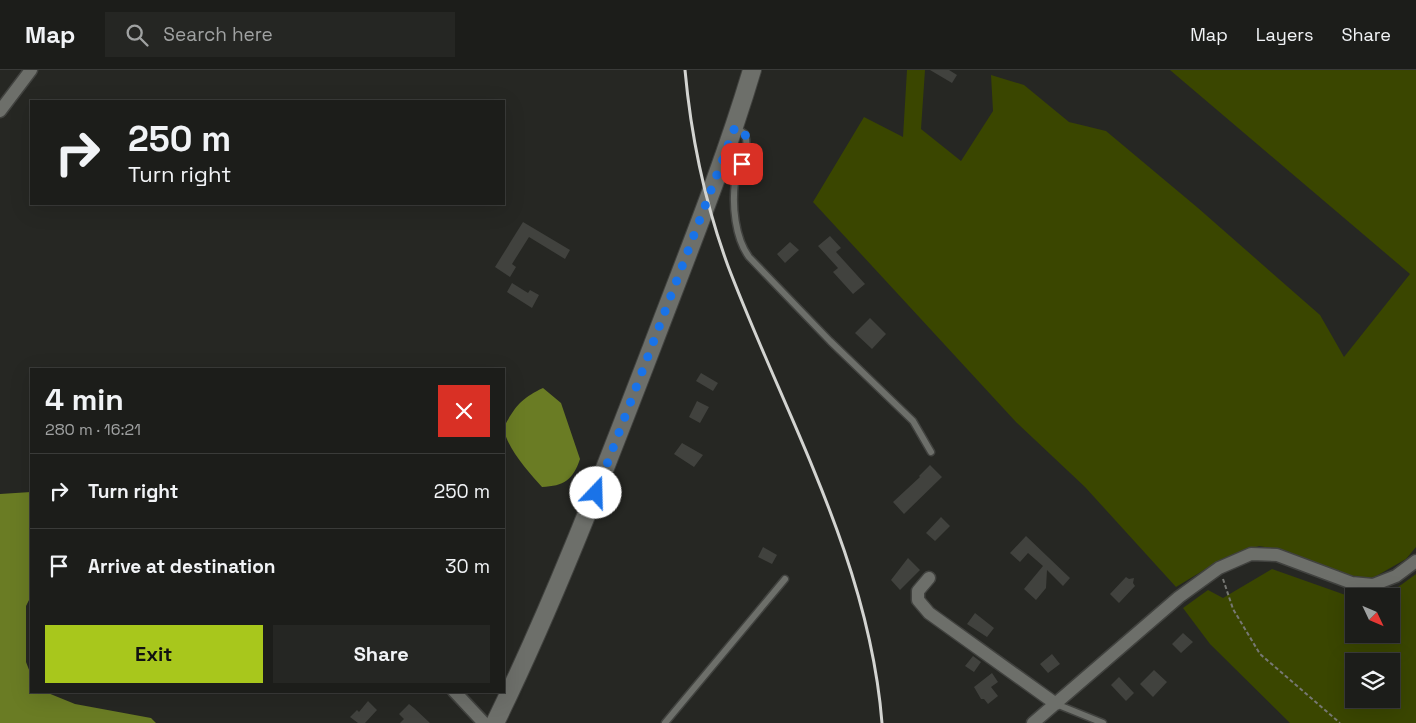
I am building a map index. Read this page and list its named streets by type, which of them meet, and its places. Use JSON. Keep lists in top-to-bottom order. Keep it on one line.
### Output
{"north":"bottom right","page":{"header":"Map","search":"Search here","nav":["Map","Layers","Share"],"turn":["250 m","Turn right"],"heading":["4 min","280 m · 16:21"],"list":[{"name":"Turn right","value":"250 m"},{"name":"Arrive at destination","value":"30 m"}],"buttons":["Exit","Share"]}}
